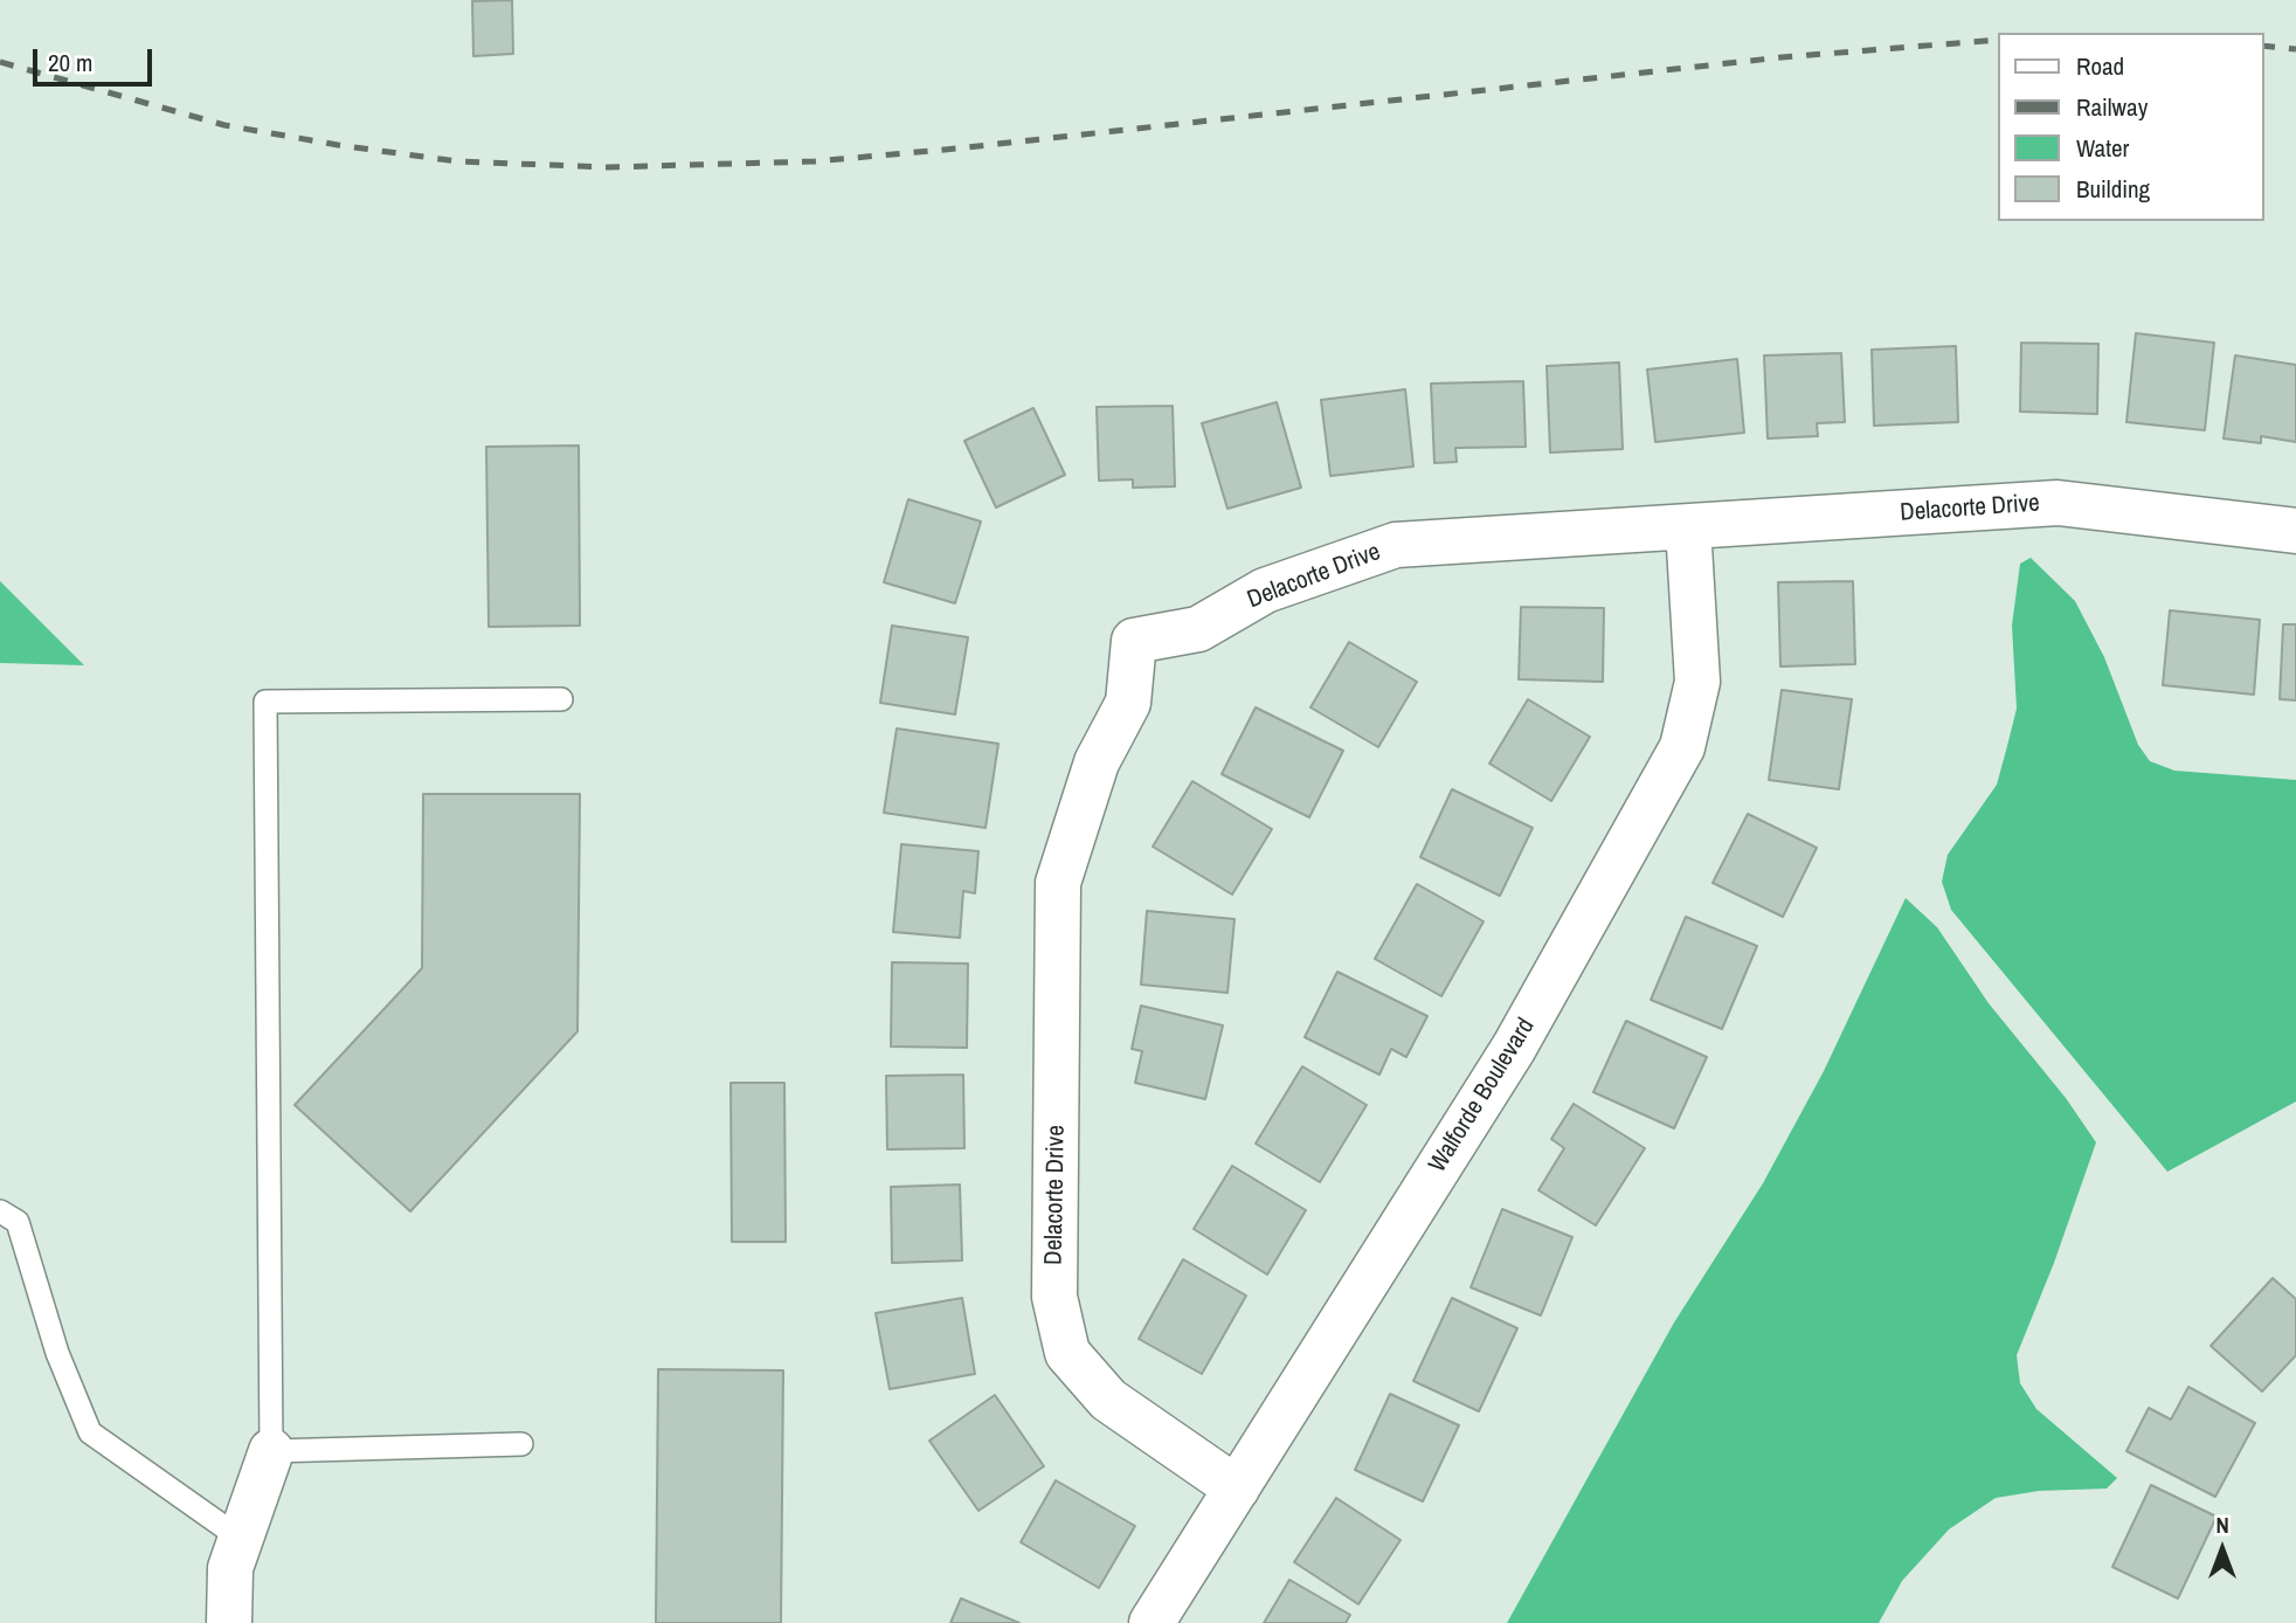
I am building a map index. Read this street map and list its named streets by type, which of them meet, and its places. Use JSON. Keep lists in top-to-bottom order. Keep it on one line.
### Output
{"streets":{"street":["Delacorte Drive","Walforde Boulevard"]},"crossings":[["Delacorte Drive","Walforde Boulevard"]],"legend":["Road","Railway","Water","Building"],"scale_bar":"20 m","north":"top"}
